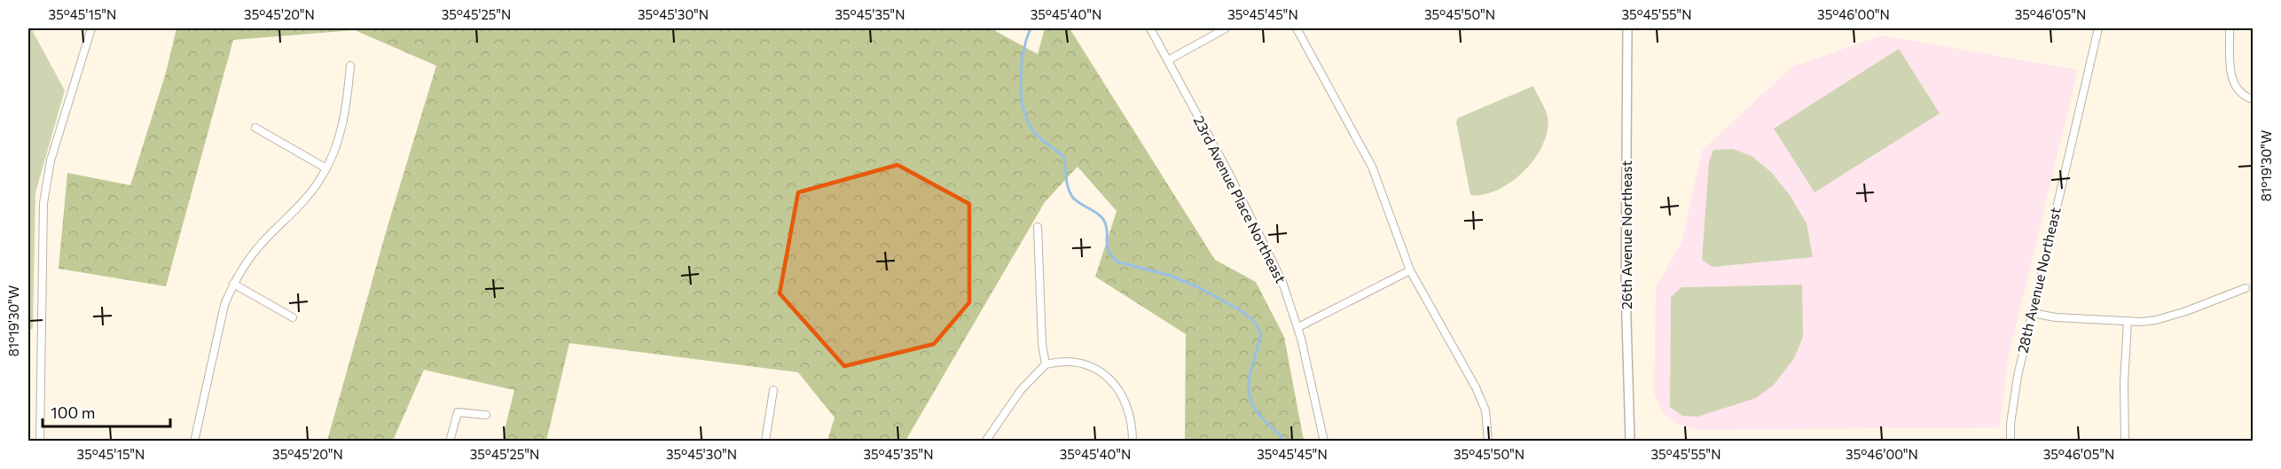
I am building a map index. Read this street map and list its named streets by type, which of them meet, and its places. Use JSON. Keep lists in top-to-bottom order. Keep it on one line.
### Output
{"streets":{"street":["23rd Avenue Place Northeast","26th Avenue Northeast","28th Avenue Northeast"]},"scale_bar":"100 m","coordinates":["35°45'15\"N","35°45'20\"N","35°45'25\"N","35°45'30\"N","35°45'35\"N","35°45'40\"N","35°45'45\"N","35°45'50\"N","35°45'55\"N","35°46'00\"N","35°46'05\"N","81°19'30\"W"]}
